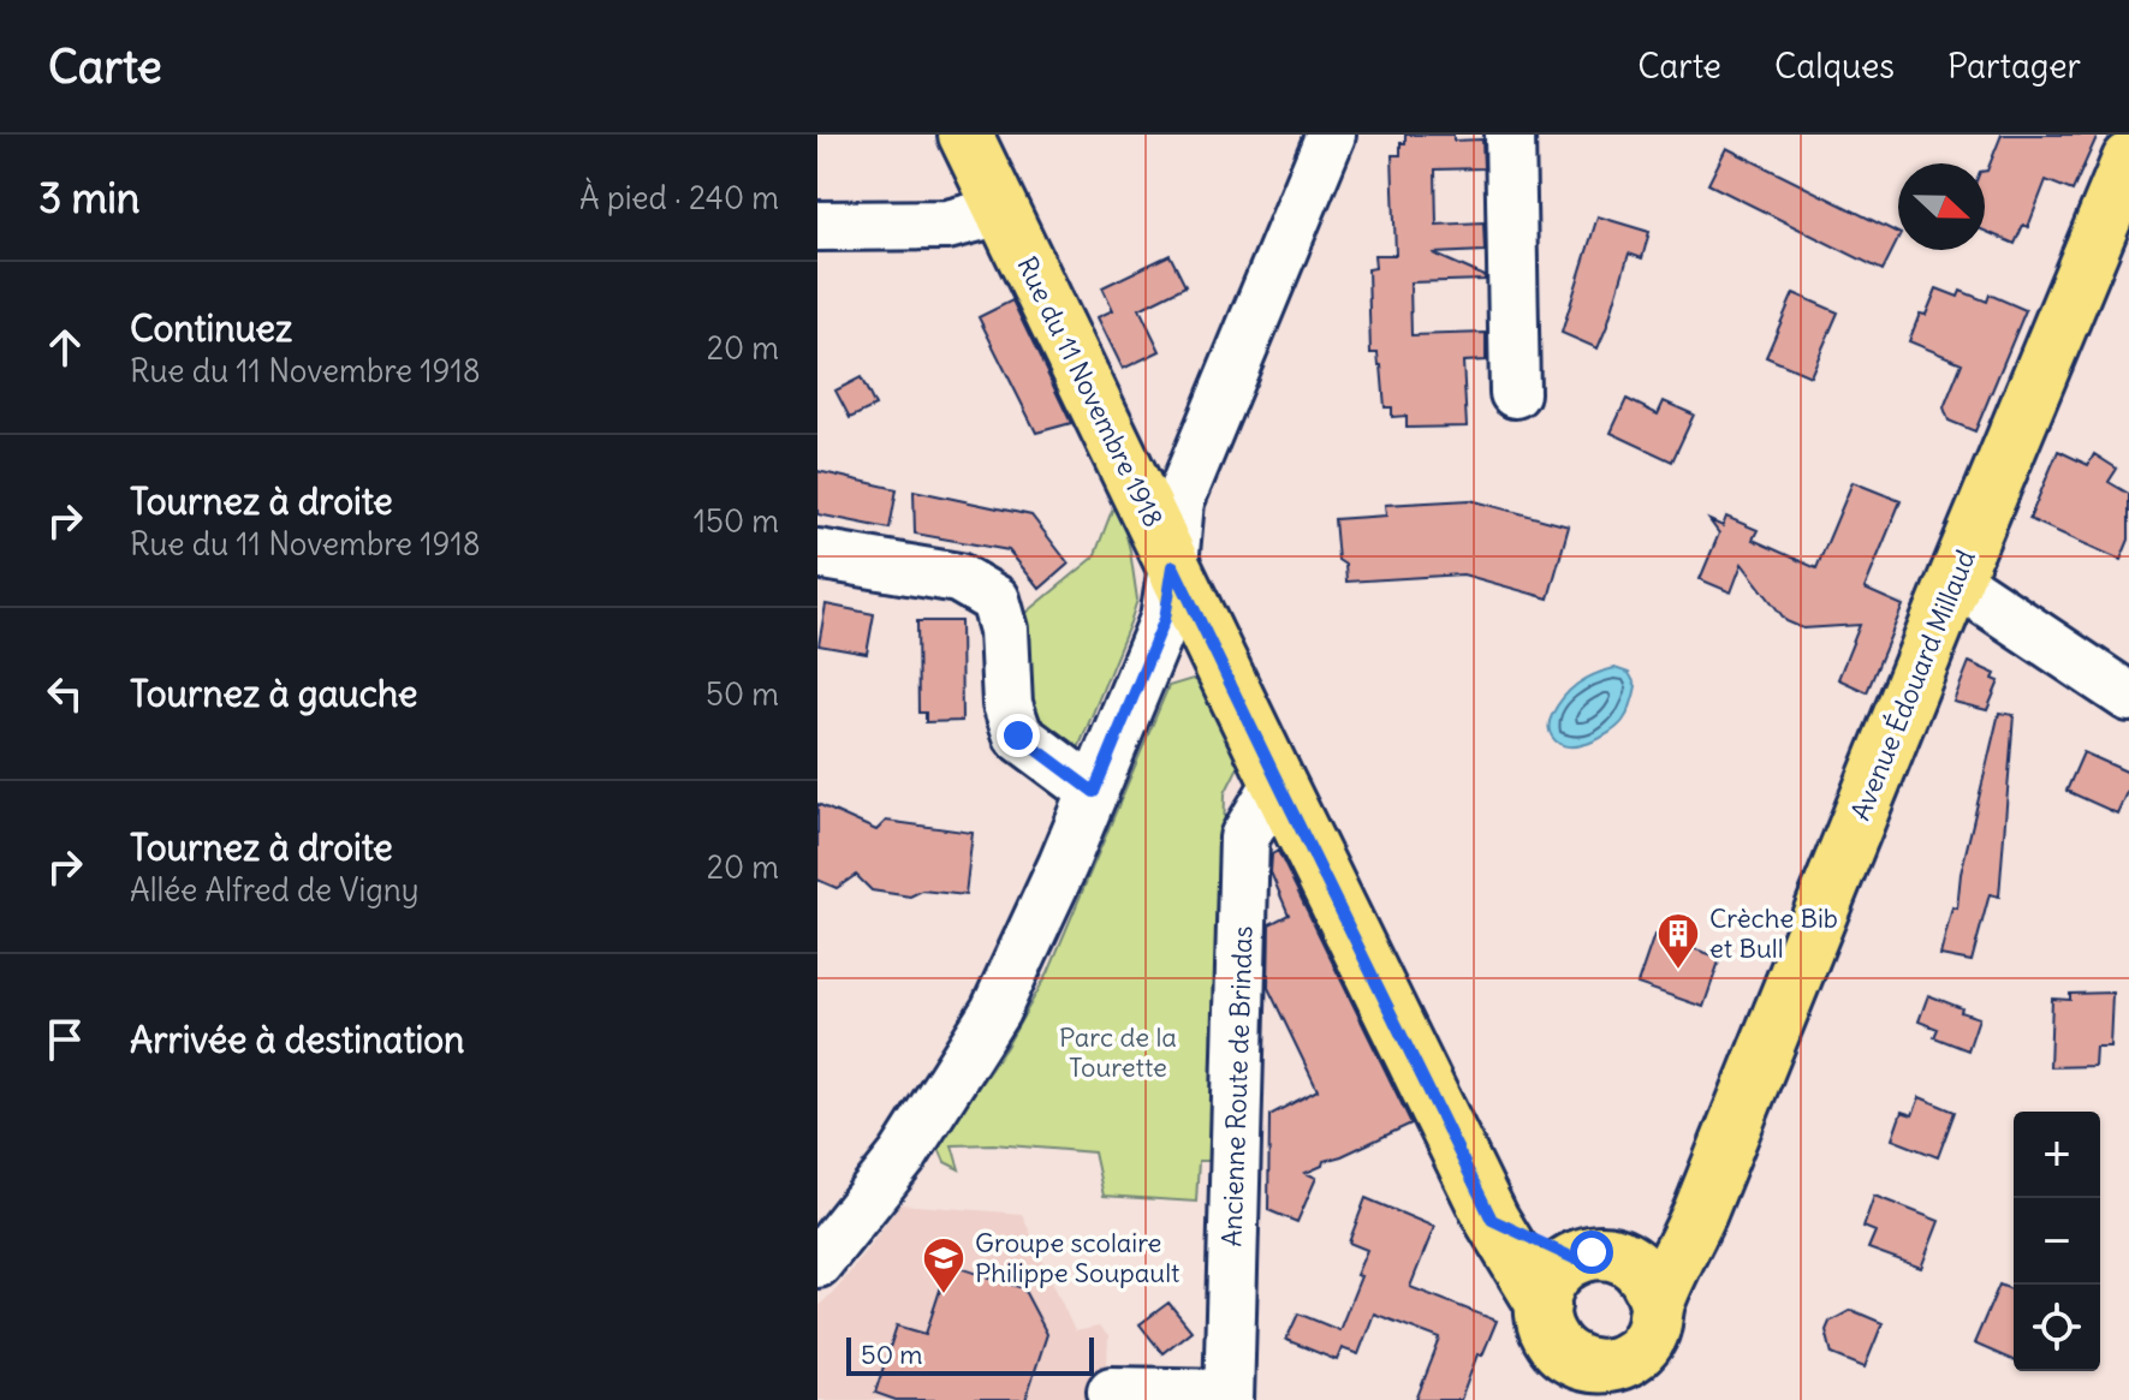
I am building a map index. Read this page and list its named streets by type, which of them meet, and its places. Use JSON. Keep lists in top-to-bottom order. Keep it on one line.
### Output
{"streets":{"main road":["Rue du 11 Novembre 1918","Avenue Édouard Millaud"],"street":["Ancienne Route de Brindas"]},"crossings":[["Rue du 11 Novembre 1918","Ancienne Route de Brindas"]],"parks":["Parc de la Tourette"],"places":{"building":["Crèche Bib et Bull"],"school or university":["Groupe scolaire Philippe Soupault"]},"scale_bar":"50 m","north":"right","page":{"header":"Carte","nav":["Carte","Calques","Partager"],"heading":["3 min","À pied · 240 m"],"list":[["Continuez","Rue du 11 Novembre 1918","20 m"],["Tournez à droite","Rue du 11 Novembre 1918","150 m"],["Tournez à gauche","50 m"],["Tournez à droite","Allée Alfred de Vigny","20 m"],"Arrivée à destination"],"map_buttons":["+","−"],"scale":"50 m"}}
